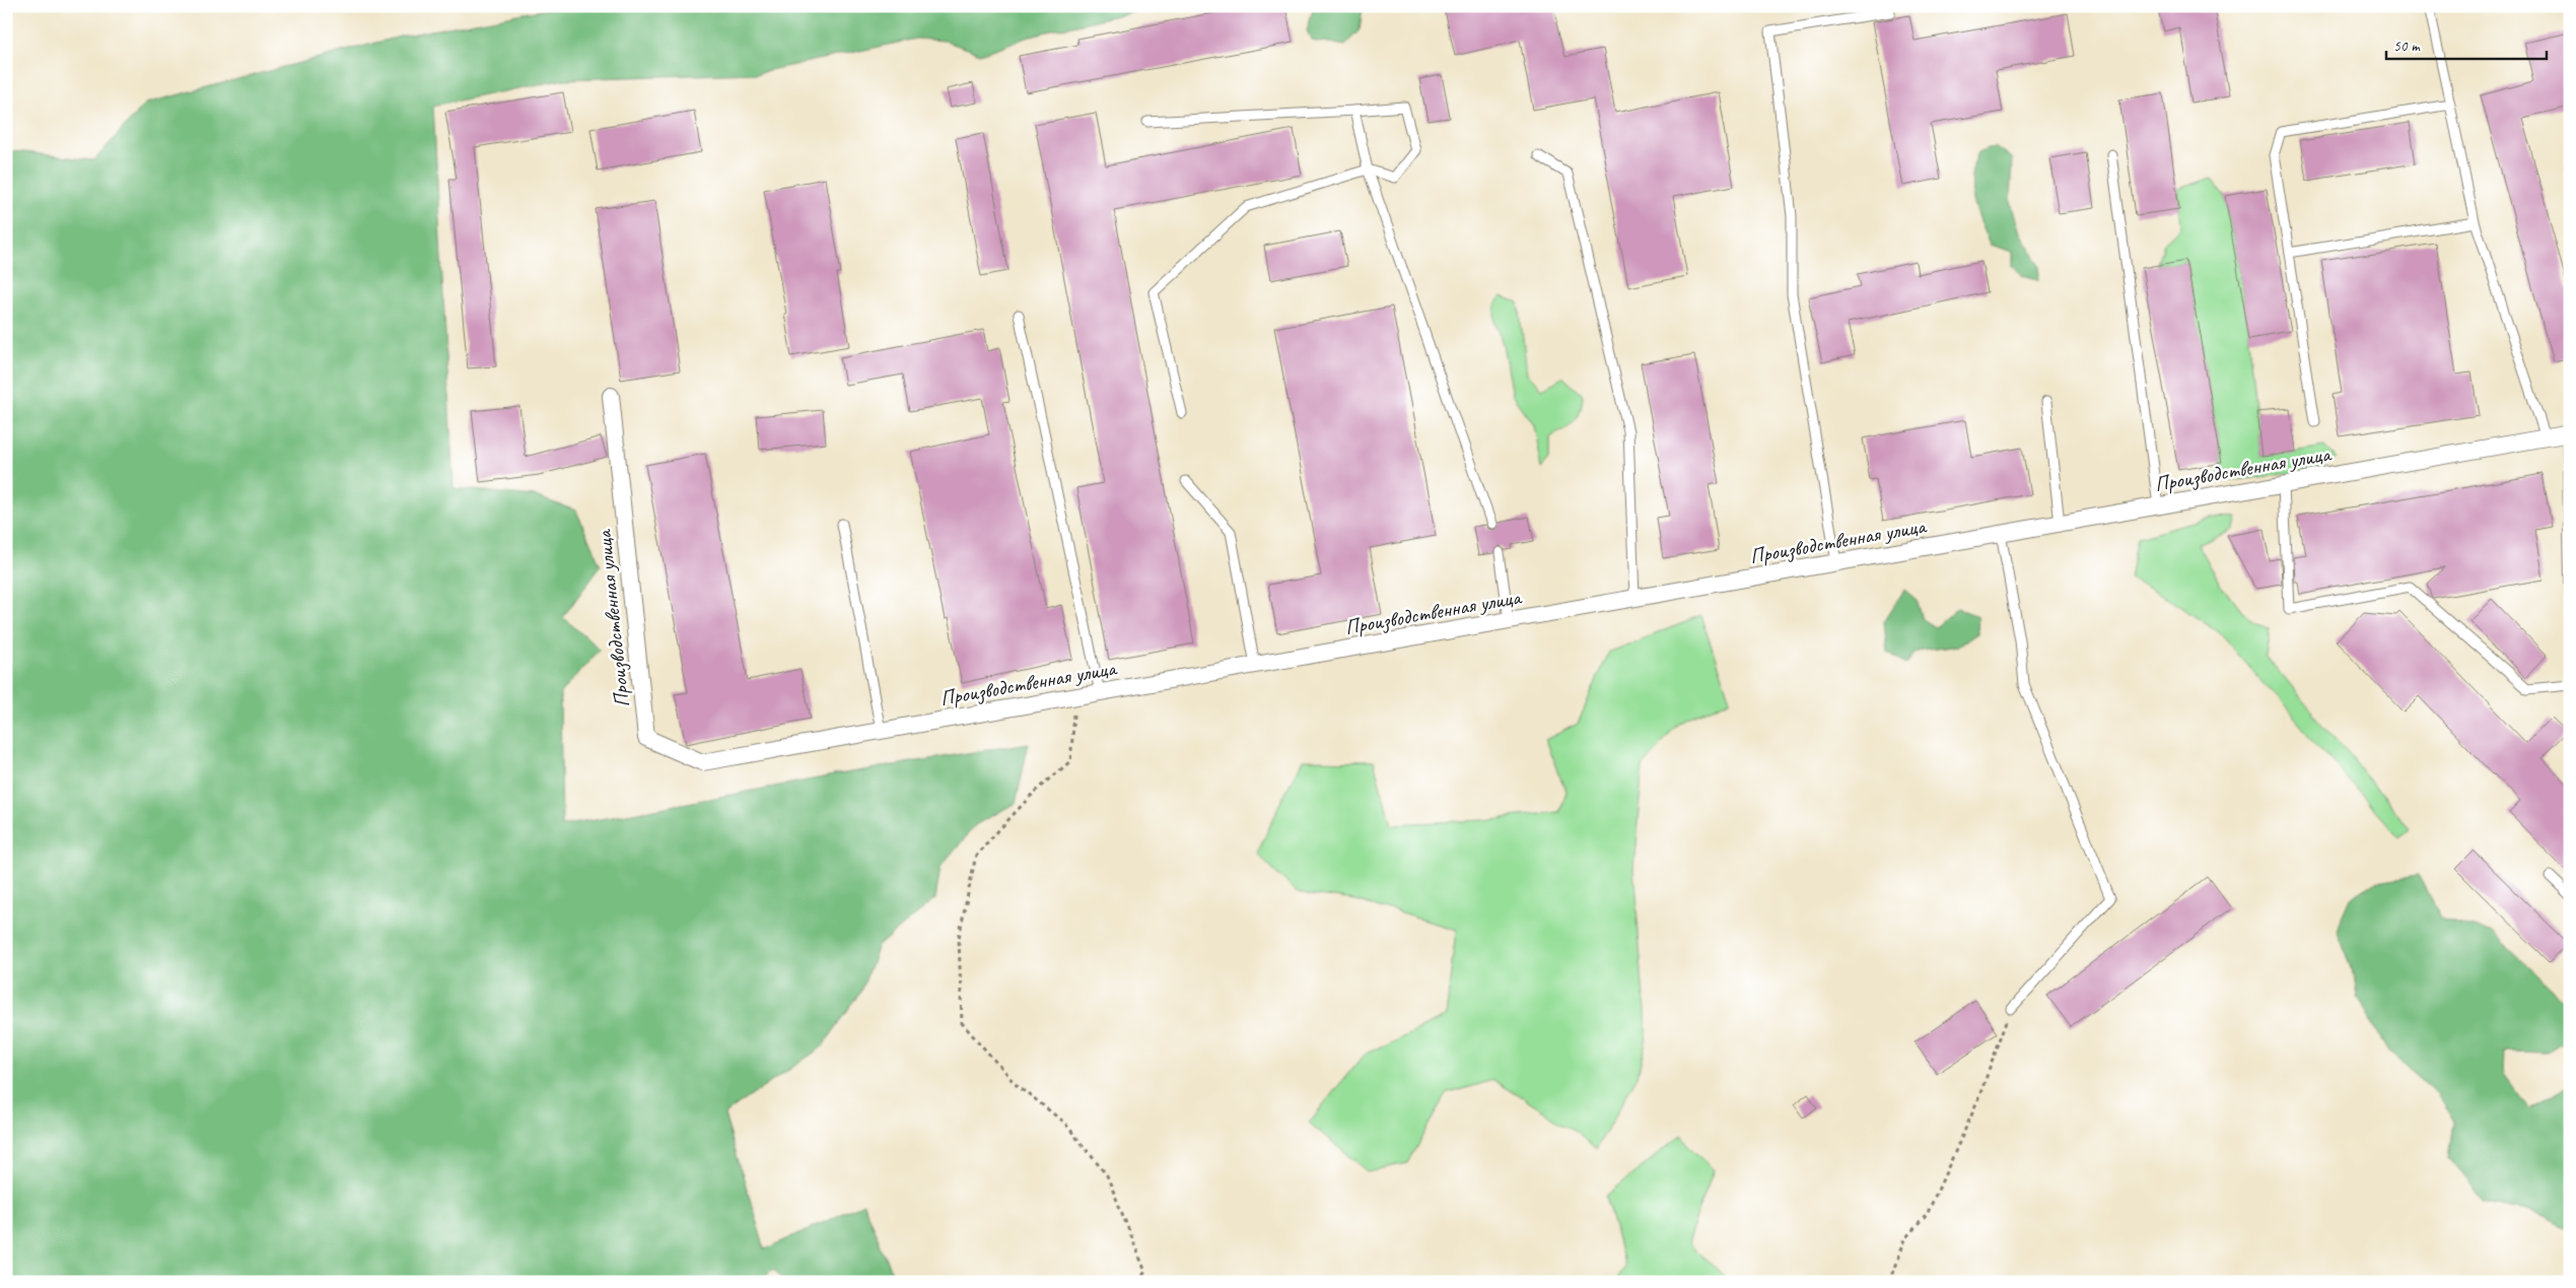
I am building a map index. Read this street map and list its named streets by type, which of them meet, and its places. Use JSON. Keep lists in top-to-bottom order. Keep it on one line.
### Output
{"streets":{"street":["Производственная улица"]},"scale_bar":"50 m"}
